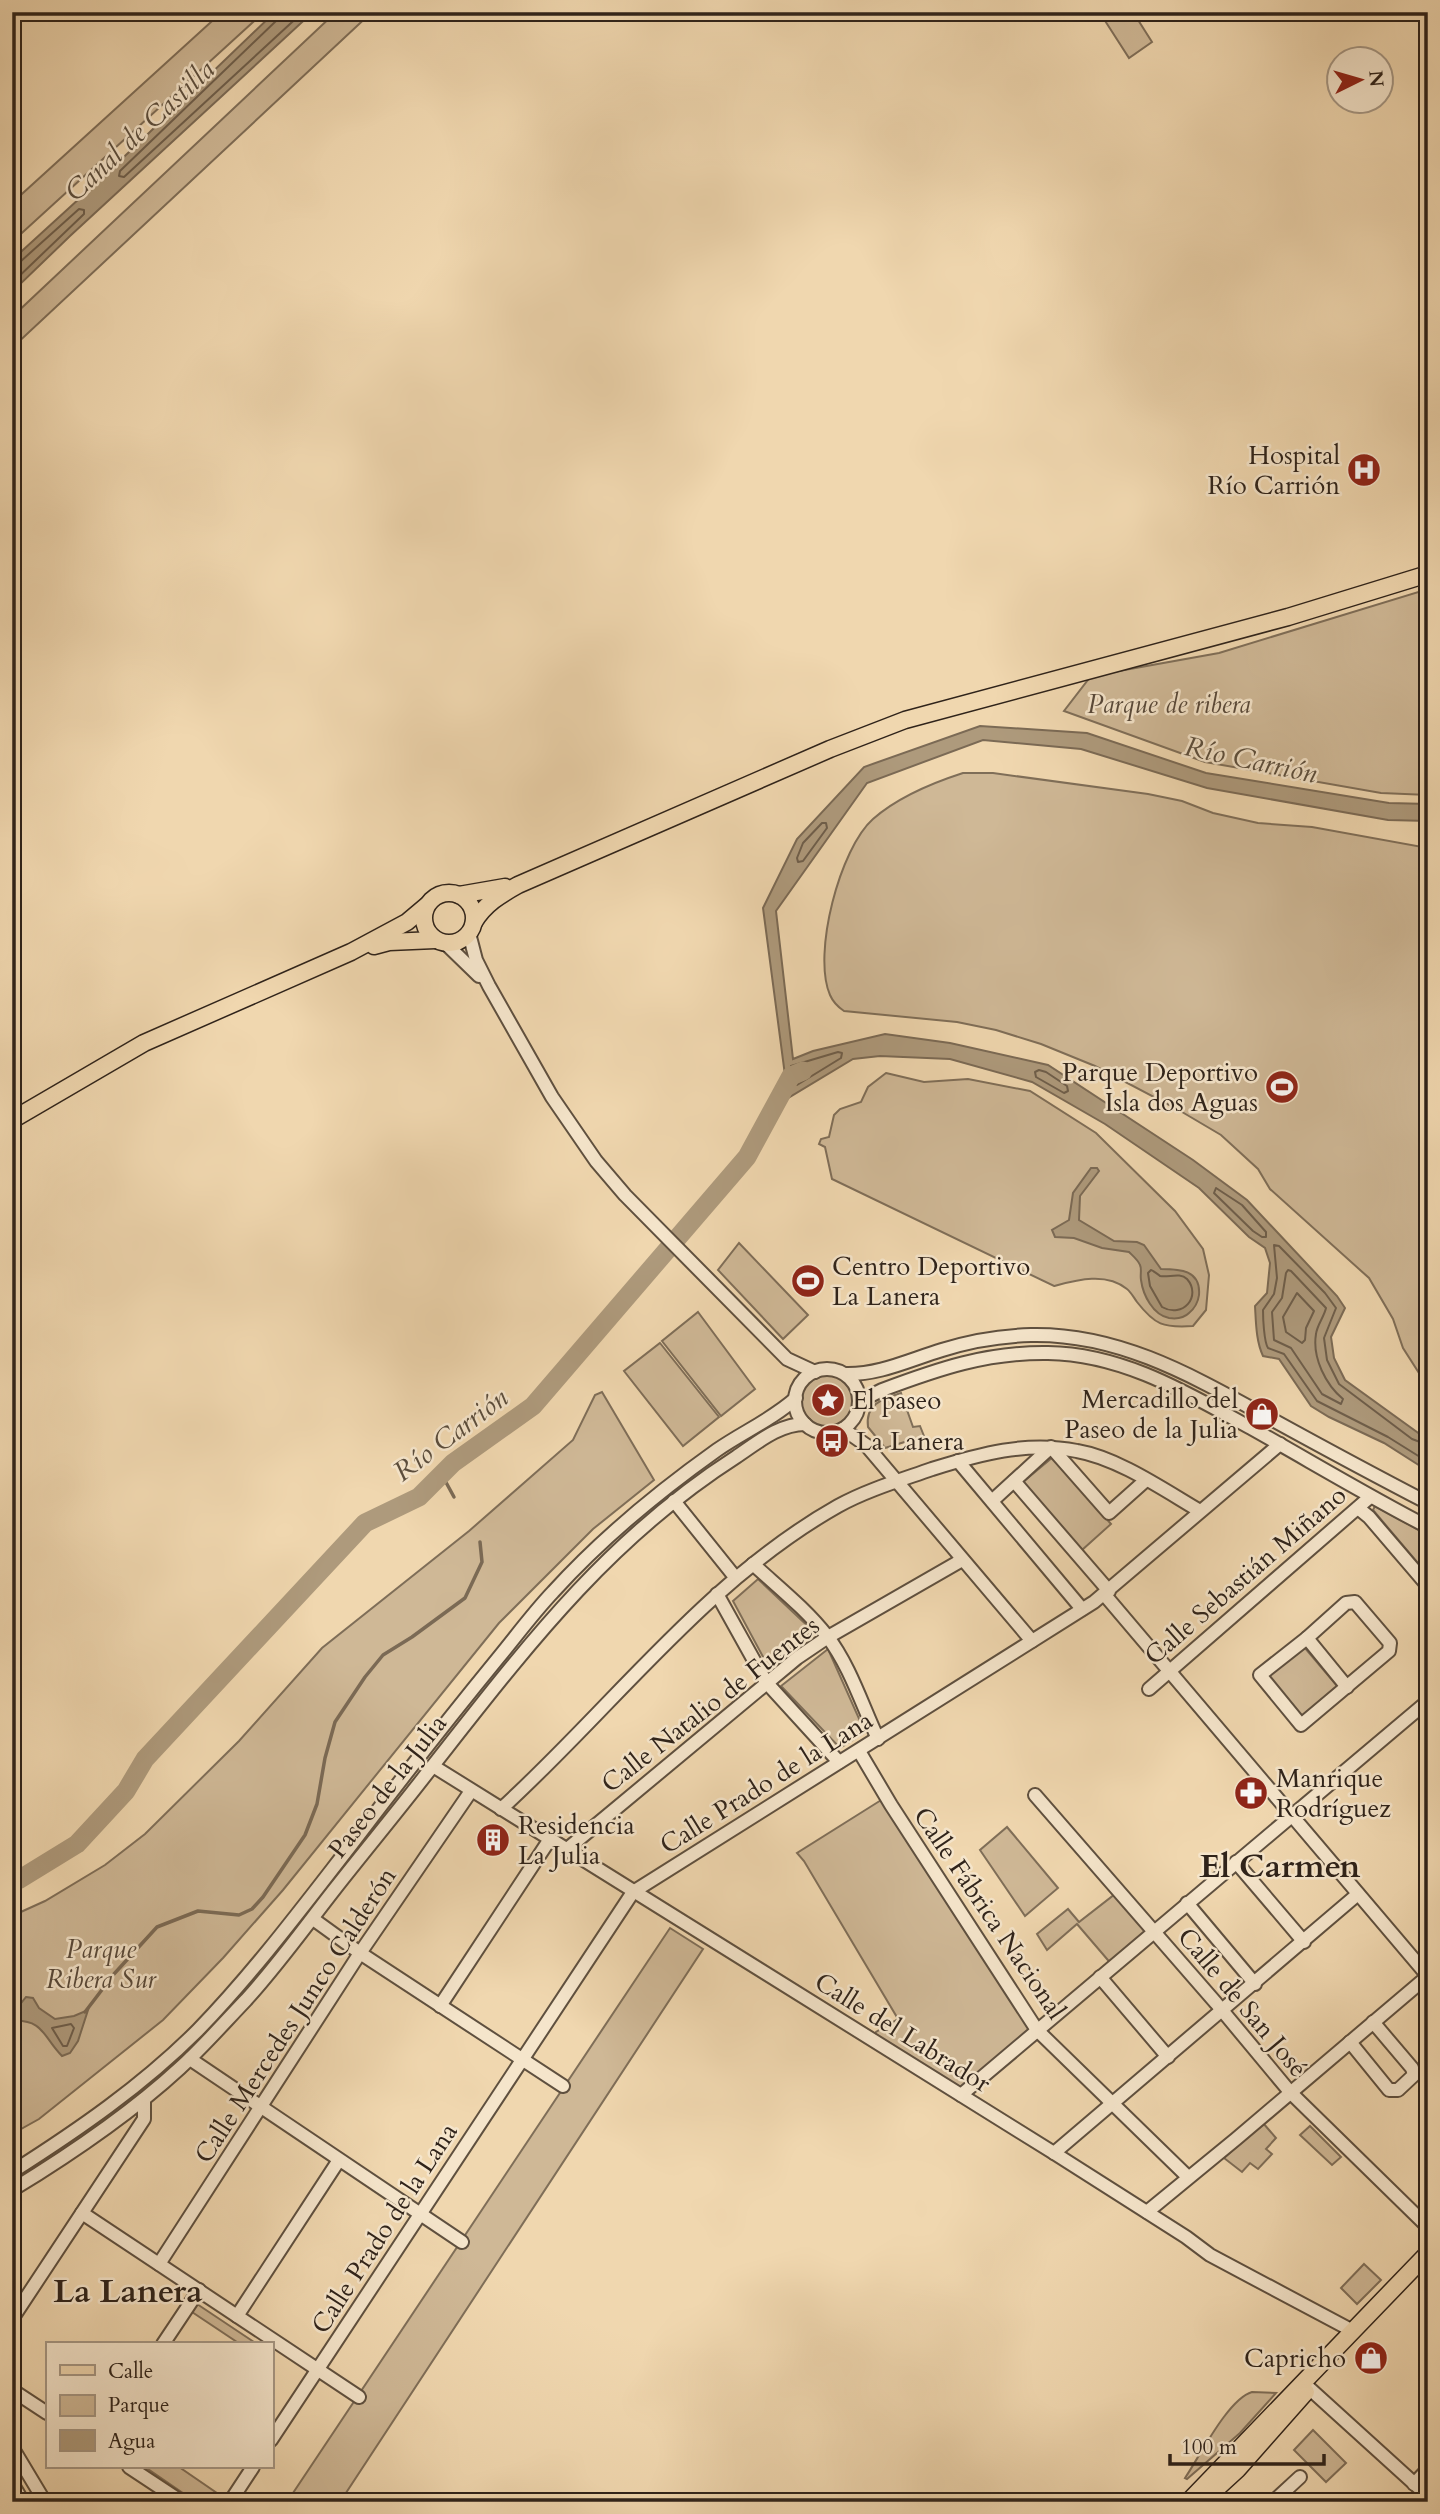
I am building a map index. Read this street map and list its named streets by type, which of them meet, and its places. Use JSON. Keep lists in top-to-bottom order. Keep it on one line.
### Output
{"streets":{"street":["Calle Sebastián Miñano","Calle Natalio de Fuentes","Calle Prado de la Lana","Paseo de la Julia","Calle Fábrica Nacional","Calle de San José","Calle Mercedes Junco Calderón","Calle del Labrador"]},"crossings":[["Calle Natalio de Fuentes","Calle del Labrador"],["Calle Prado de la Lana","Calle Fábrica Nacional"],["Calle Prado de la Lana","Calle del Labrador"],["Paseo de la Julia","Calle del Labrador"],["Calle Mercedes Junco Calderón","Calle del Labrador"]],"districts":["El Carmen","La Lanera"],"water":["Canal de Castilla","Río Carrión"],"parks":["Parque de ribera","Parque Ribera Sur"],"places":{"hospital":["Hospital Río Carrión"],"sports":["Parque Deportivo Isla dos Aguas","Centro Deportivo La Lanera"],"place":["El paseo"],"shop":["Mercadillo del Paseo de la Julia","Capricho"],"bus stop":["La Lanera"],"pharmacy":["Manrique Rodríguez"],"building":["Residencia La Julia"]},"legend":["Calle","Parque","Agua"],"scale_bar":"100 m","north":"right"}
